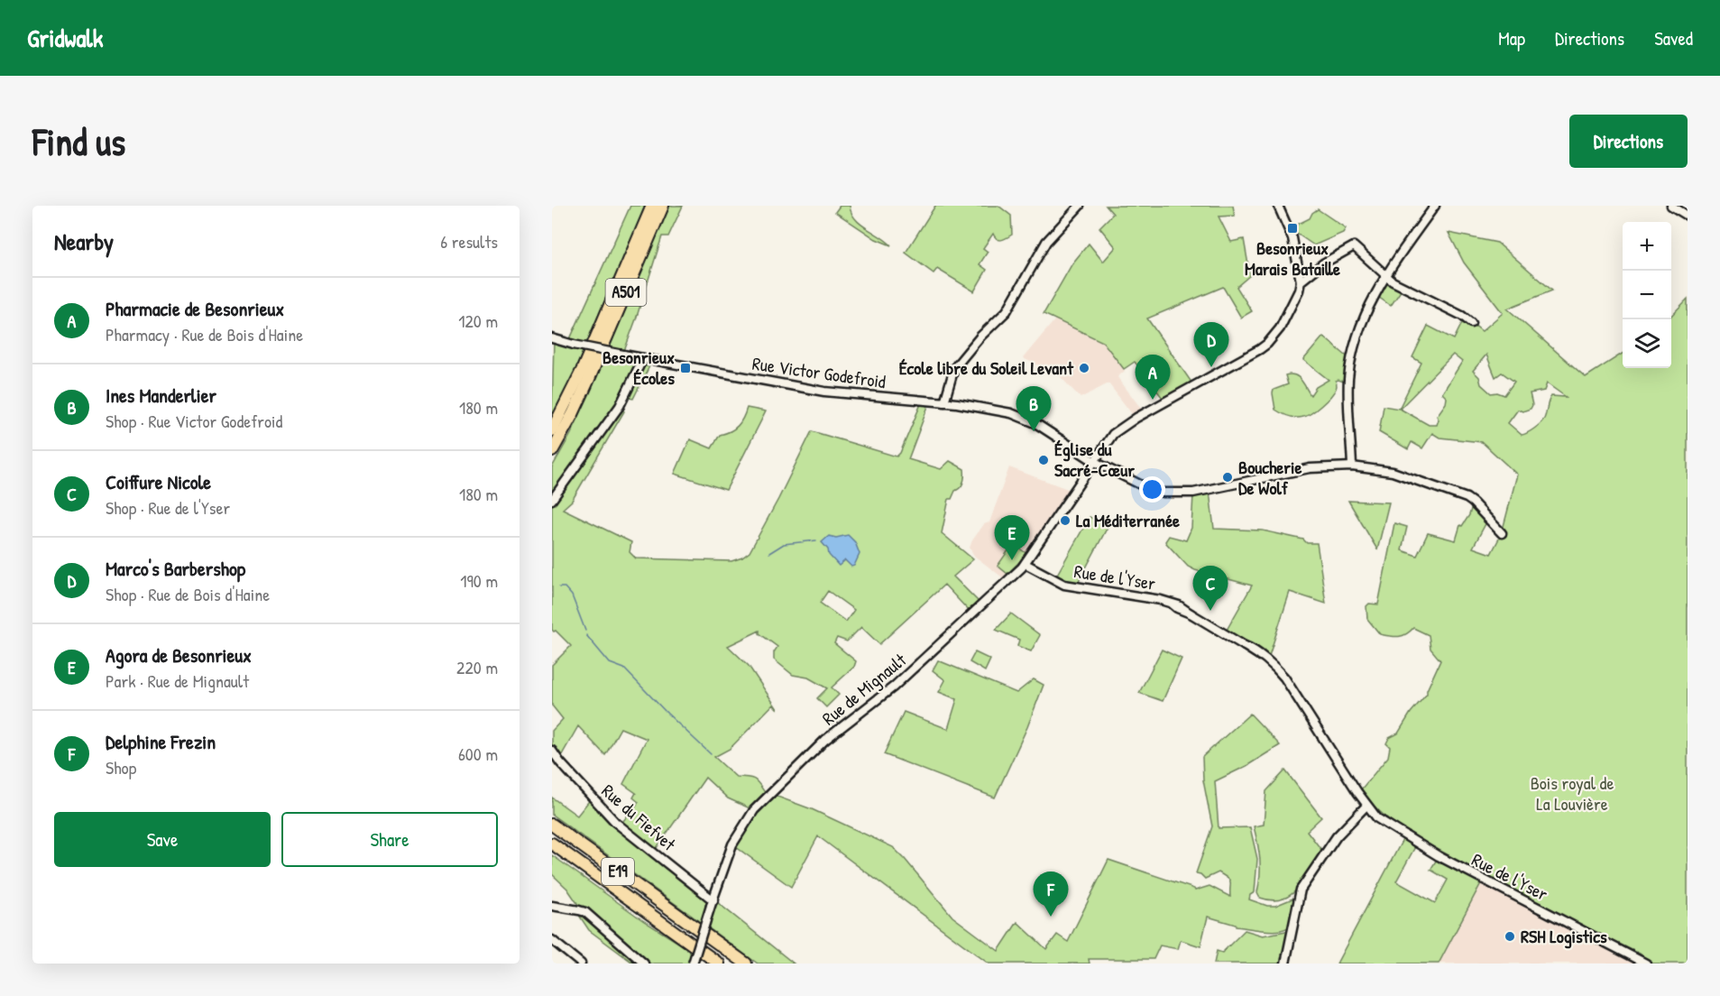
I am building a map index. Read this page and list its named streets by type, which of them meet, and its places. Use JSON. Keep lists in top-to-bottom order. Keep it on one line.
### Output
{"streets":{"highway":["A501","E19"],"street":["Rue Victor Godefroid","Rue de l'Yser","Rue de Mignault","Rue du Fiefvet"]},"crossings":[["Rue Victor Godefroid","Rue de Mignault"],["Rue de l'Yser","Rue de Mignault"],["Rue de Mignault","Rue du Fiefvet"]],"parks":["Bois royal de La Louvière"],"places":{"transit":["Besonrieux Marais Bataille","Besonrieux Écoles"],"other":["École libre du Soleil Levant","Église du Sacré-Cœur","Boucherie De Wolf","La Méditerranée","RSH Logistics"]},"page":{"header":"Gridwalk","nav":["Map","Directions","Saved"],"buttons":["Directions",["Save","Share"]],"title":"Find us","heading":["Nearby","6 results"],"map_buttons":["+","−"],"list":[{"mark":"A","name":"Pharmacie de Besonrieux","note":"Pharmacy · Rue de Bois d'Haine","value":"120 m"},{"mark":"B","name":"Ines Manderlier","note":"Shop · Rue Victor Godefroid","value":"180 m"},{"mark":"C","name":"Coiffure Nicole","note":"Shop · Rue de l'Yser","value":"180 m"},{"mark":"D","name":"Marco's Barbershop","note":"Shop · Rue de Bois d'Haine","value":"190 m"},{"mark":"E","name":"Agora de Besonrieux","note":"Park · Rue de Mignault","value":"220 m"},{"mark":"F","name":"Delphine Frezin","note":"Shop","value":"600 m"}],"pins":["D","A","B","E","C","F"]}}
